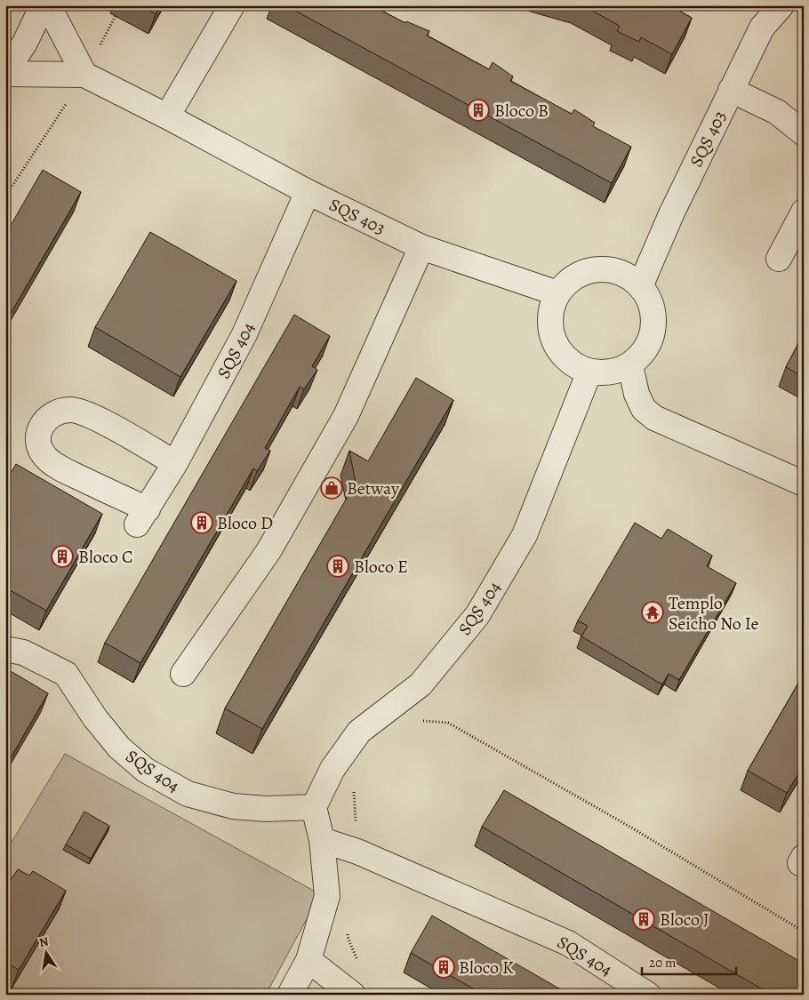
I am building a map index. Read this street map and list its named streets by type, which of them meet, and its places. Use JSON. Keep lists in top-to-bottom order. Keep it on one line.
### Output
{"streets":{"street":["SQS 403","SQS 404"]},"crossings":[["SQS 403","SQS 404"]],"places":{"building":["Bloco B","Bloco D","Bloco C","Bloco E","Bloco J","Bloco K"],"shop":["Betway"],"temple":["Templo Seicho No Ie"]},"scale_bar":"20 m","north":"top"}
